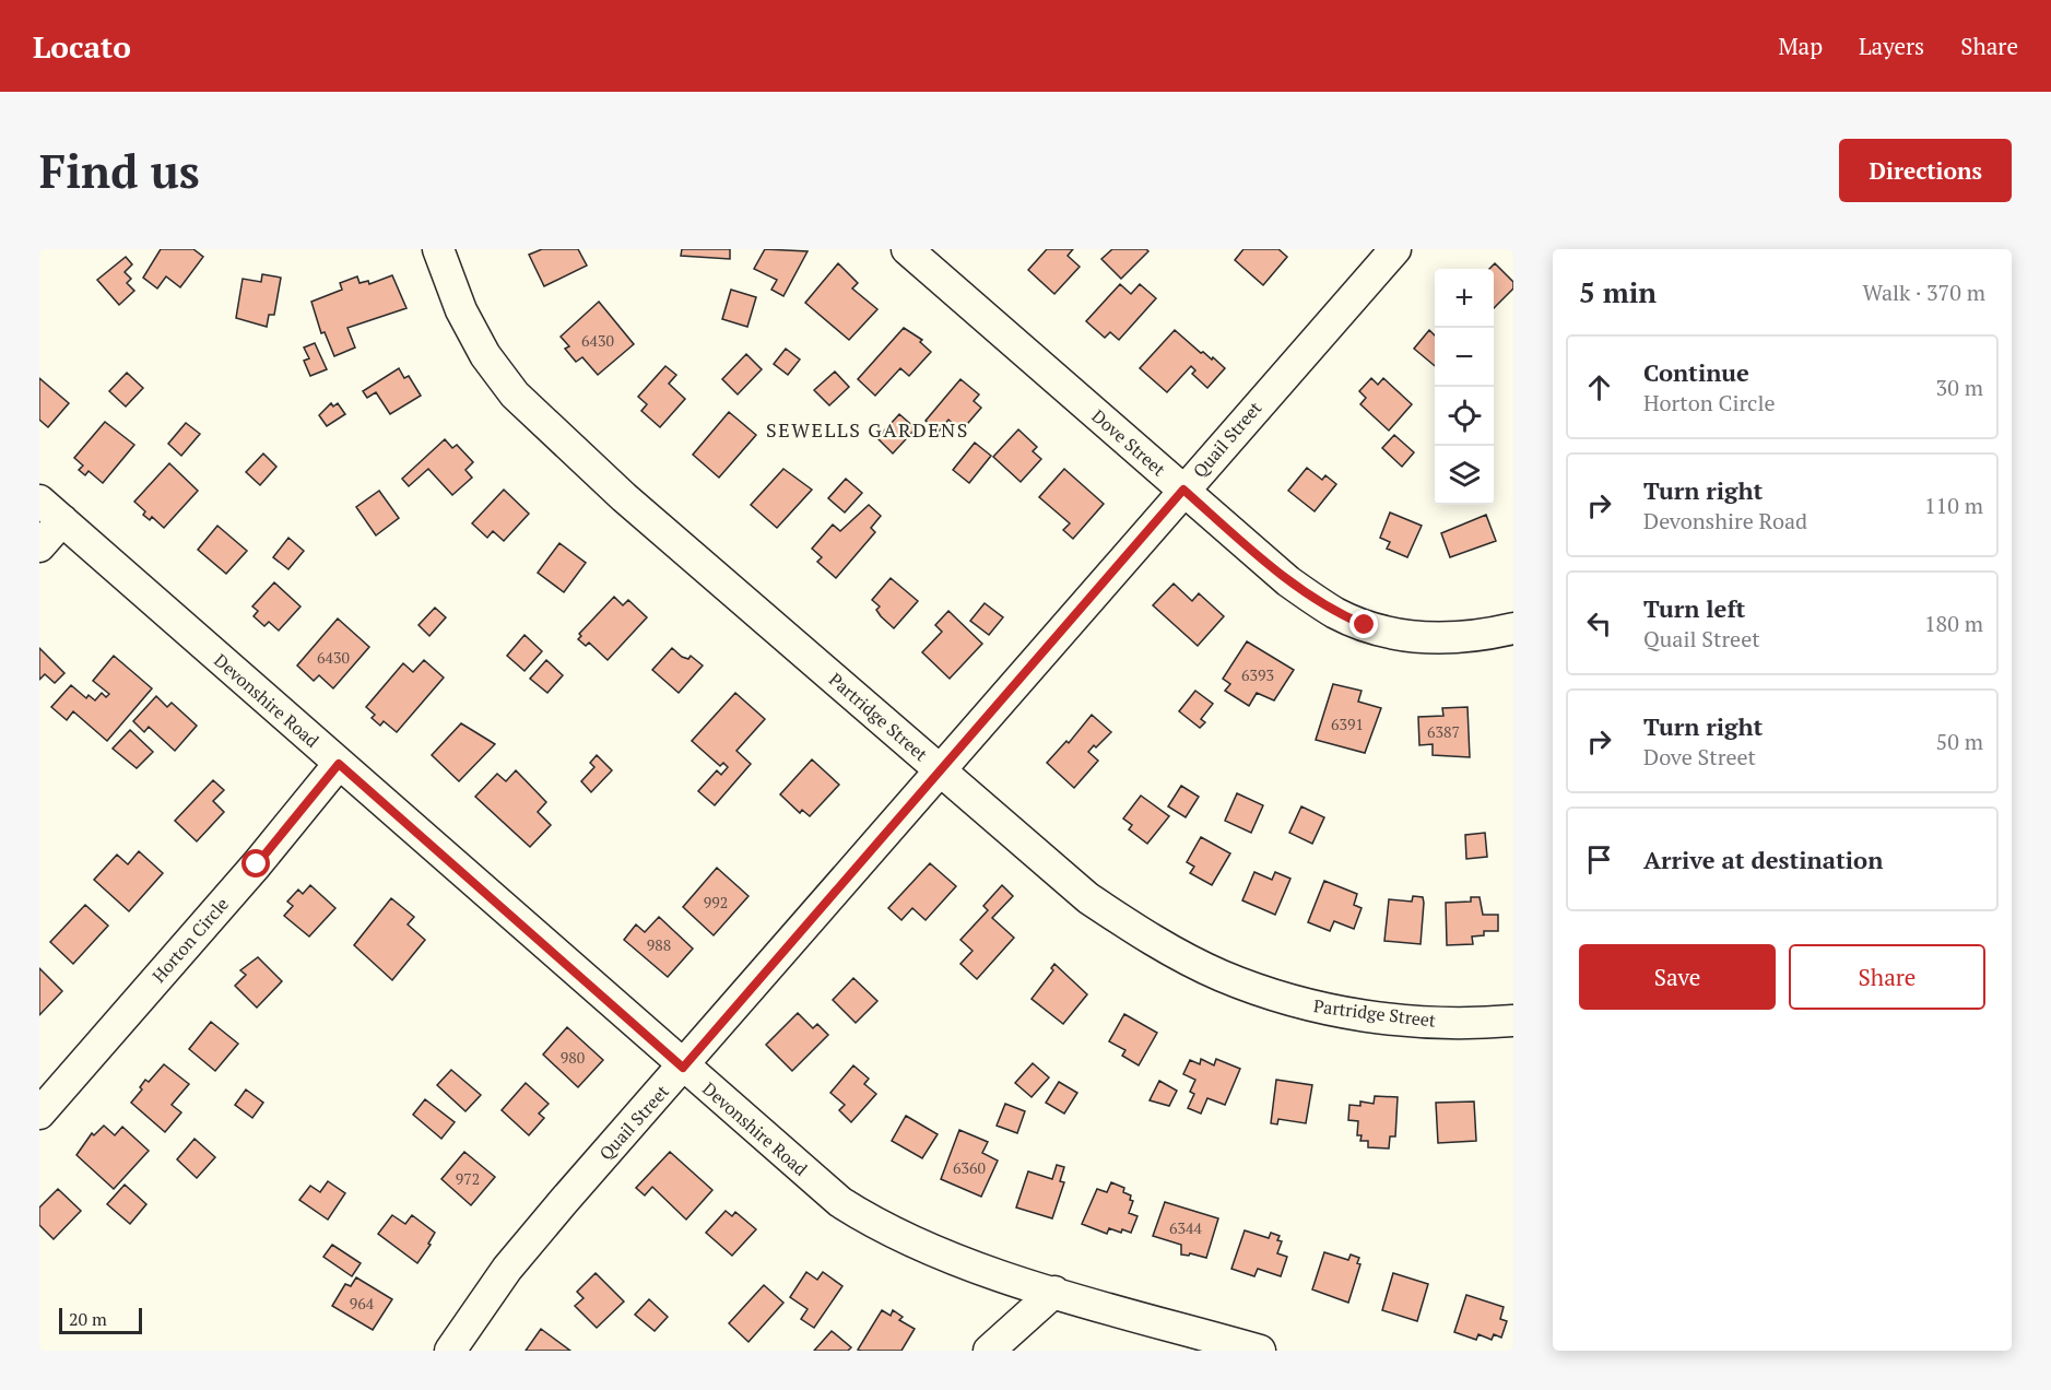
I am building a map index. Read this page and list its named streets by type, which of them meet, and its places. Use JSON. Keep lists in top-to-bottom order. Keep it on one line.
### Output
{"streets":{"street":["Quail Street","Dove Street","Devonshire Road","Partridge Street","Horton Circle"]},"crossings":[["Quail Street","Dove Street"],["Quail Street","Devonshire Road"],["Quail Street","Partridge Street"],["Devonshire Road","Horton Circle"]],"districts":["SEWELLS GARDENS"],"house_numbers":["6430","6430","6393","6391","6387","992","988","980","6360","972","6344","964"],"scale_bar":"20 m","page":{"header":"Locato","nav":["Map","Layers","Share"],"buttons":["Directions",["Save","Share"]],"title":"Find us","heading":["5 min","Walk · 370 m"],"map_buttons":["+","−"],"list":[["Continue","Horton Circle","30 m"],["Turn right","Devonshire Road","110 m"],["Turn left","Quail Street","180 m"],["Turn right","Dove Street","50 m"],"Arrive at destination"],"scale":"20 m"}}
